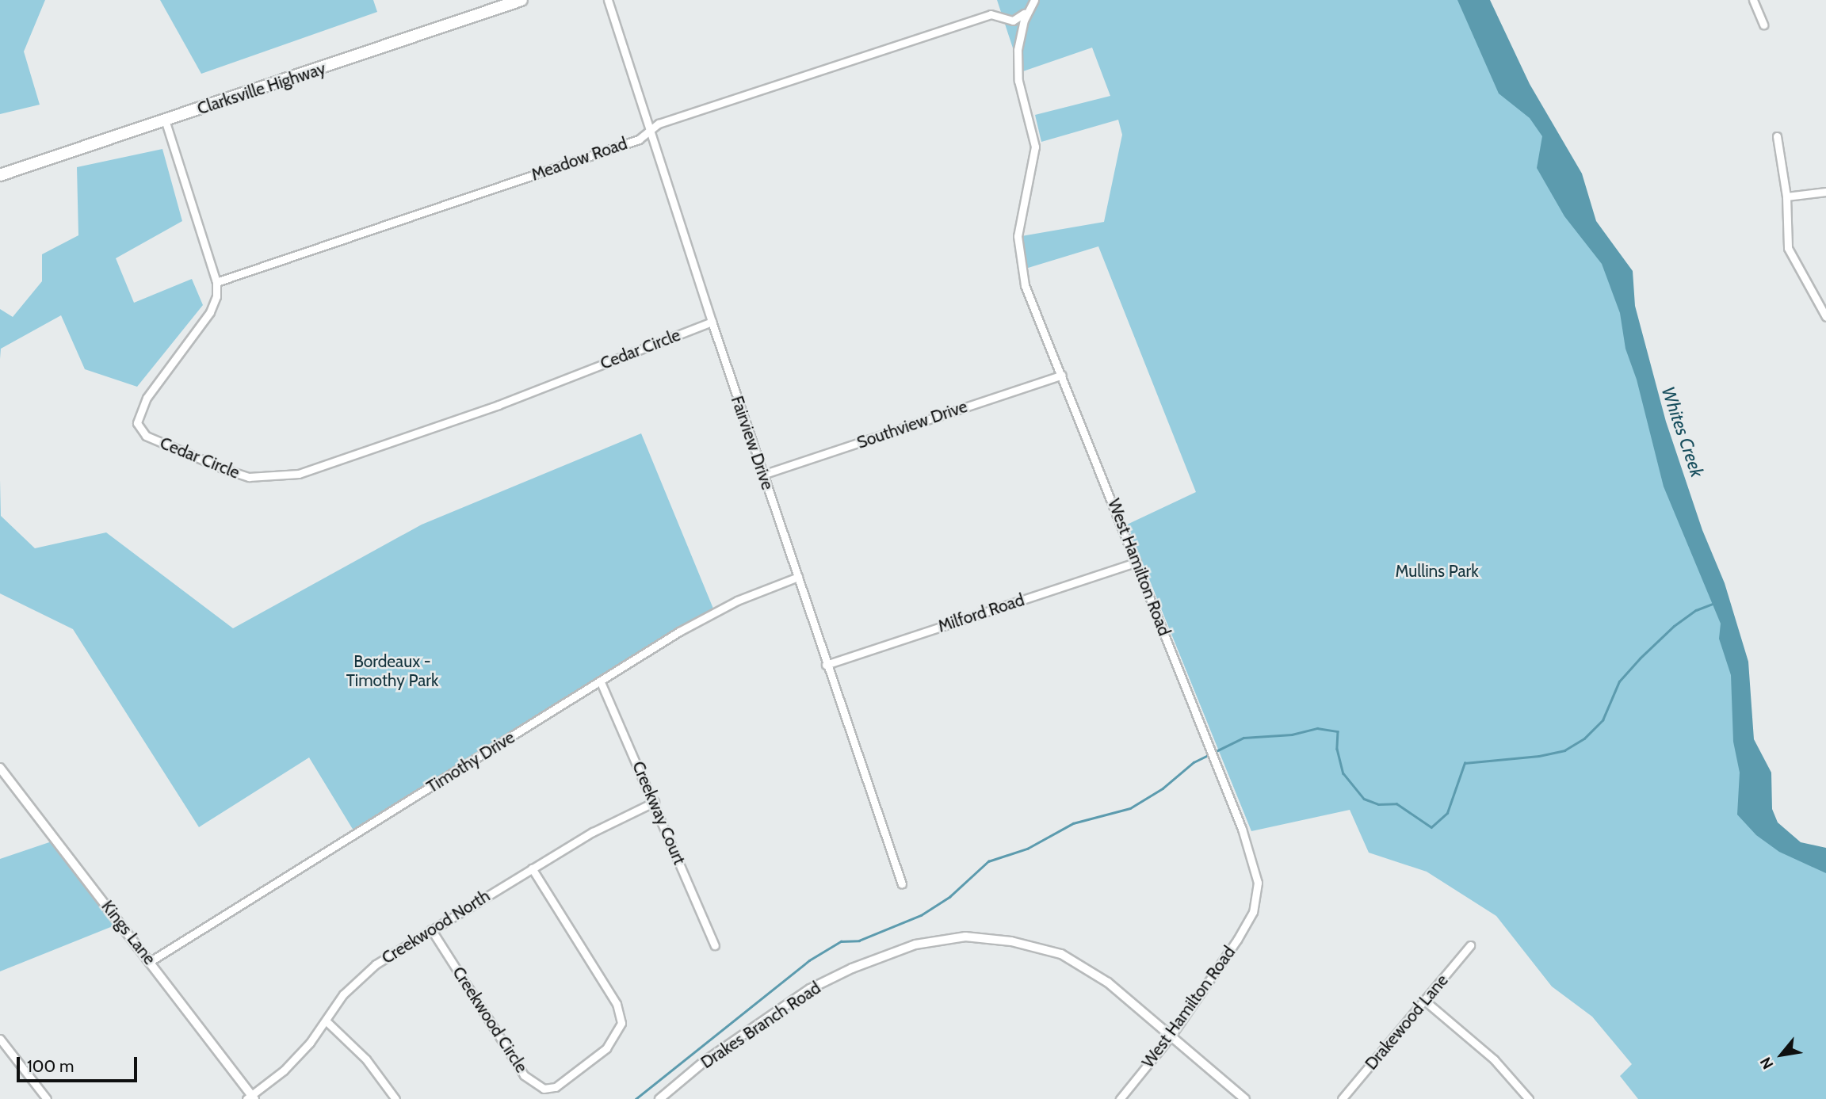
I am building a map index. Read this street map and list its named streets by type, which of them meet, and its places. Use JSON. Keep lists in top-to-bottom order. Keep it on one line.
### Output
{"streets":{"main road":["Clarksville Highway"],"street":["Meadow Road","Cedar Circle","Southview Drive","Fairview Drive","West Hamilton Road","Milford Road","Timothy Drive","Creekway Court","Creekwood North","Kings Lane","Creekwood Circle","Drakewood Lane","Drakes Branch Road"]},"crossings":[["Clarksville Highway","Cedar Circle"],["Meadow Road","Cedar Circle"],["Meadow Road","Fairview Drive"],["Meadow Road","West Hamilton Road"],["Cedar Circle","Fairview Drive"],["Southview Drive","Fairview Drive"],["Southview Drive","West Hamilton Road"],["Fairview Drive","Milford Road"],["Fairview Drive","Timothy Drive"],["West Hamilton Road","Milford Road"],["West Hamilton Road","Drakes Branch Road"],["Timothy Drive","Creekway Court"],["Timothy Drive","Kings Lane"],["Creekway Court","Creekwood North"],["Creekwood North","Kings Lane"],["Creekwood North","Creekwood Circle"]],"water":["Whites Creek"],"parks":["Mullins Park","Bordeaux - Timothy Park"],"scale_bar":"100 m","north":"bottom left"}
